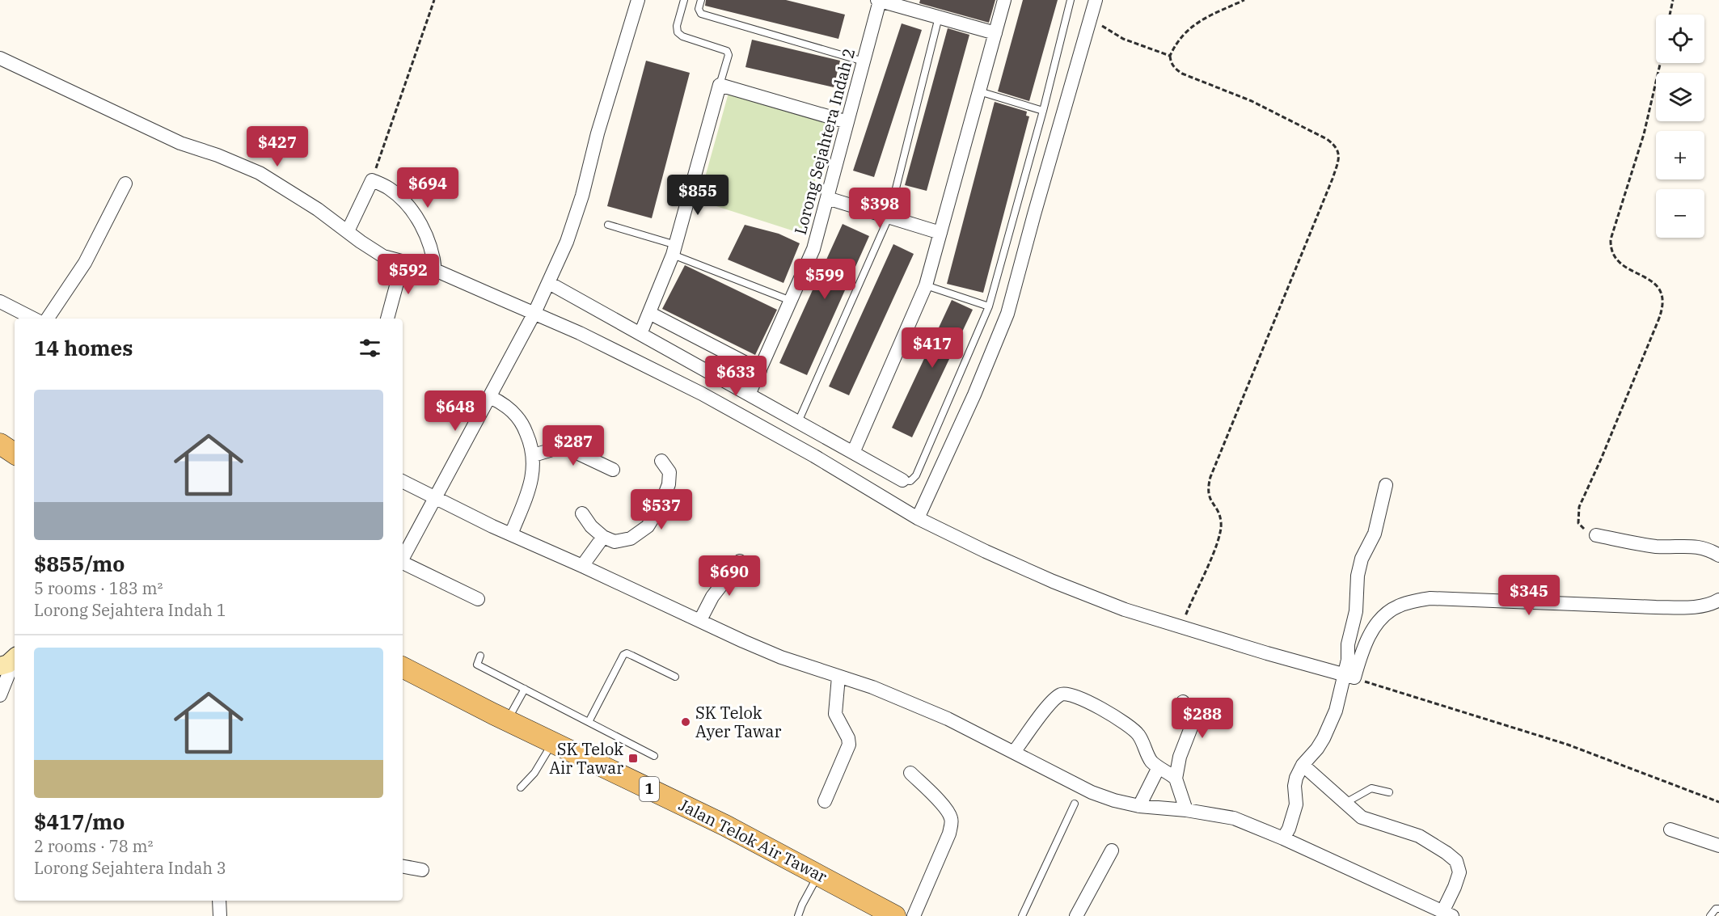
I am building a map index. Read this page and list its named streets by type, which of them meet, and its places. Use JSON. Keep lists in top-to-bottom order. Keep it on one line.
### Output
{"streets":{"main road":["1","Jalan Telok Air Tawar"],"street":["Lorong Sejahtera Indah 2"]},"places":{"other":["SK Telok Ayer Tawar"],"transit":["SK Telok Air Tawar"]},"page":{"map_buttons":["+","−"],"price":["$427","$694","$855","$398","$592","$599","$417","$633","$648","$287","$537","$690","$345","$288"],"heading":"14 homes","list":[{"name":"$855/mo","note":"5 rooms · 183 m² · Lorong Sejahtera Indah 1"},{"name":"$417/mo","note":"2 rooms · 78 m² · Lorong Sejahtera Indah 3"}]}}
